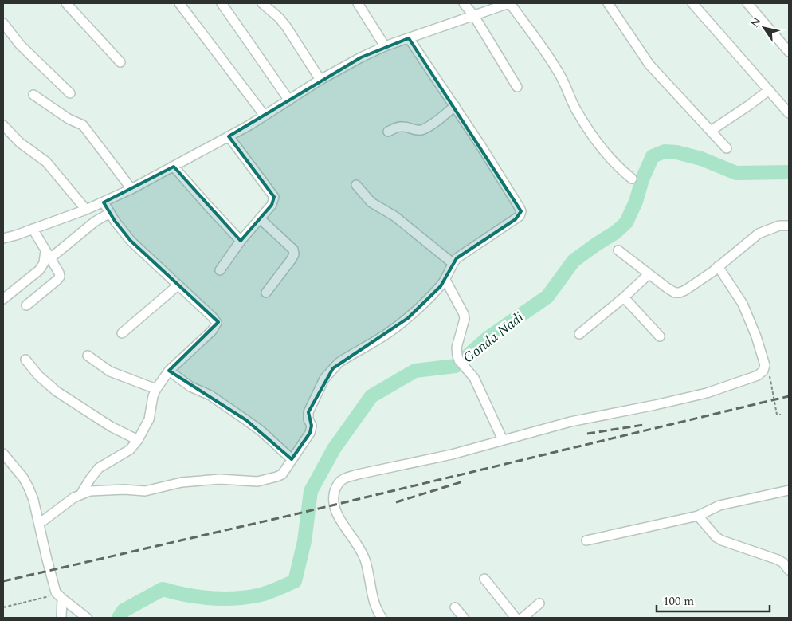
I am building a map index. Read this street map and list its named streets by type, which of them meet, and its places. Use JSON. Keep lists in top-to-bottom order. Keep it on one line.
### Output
{"water":["Gonda Nadi"],"scale_bar":"100 m","north":"top left"}
